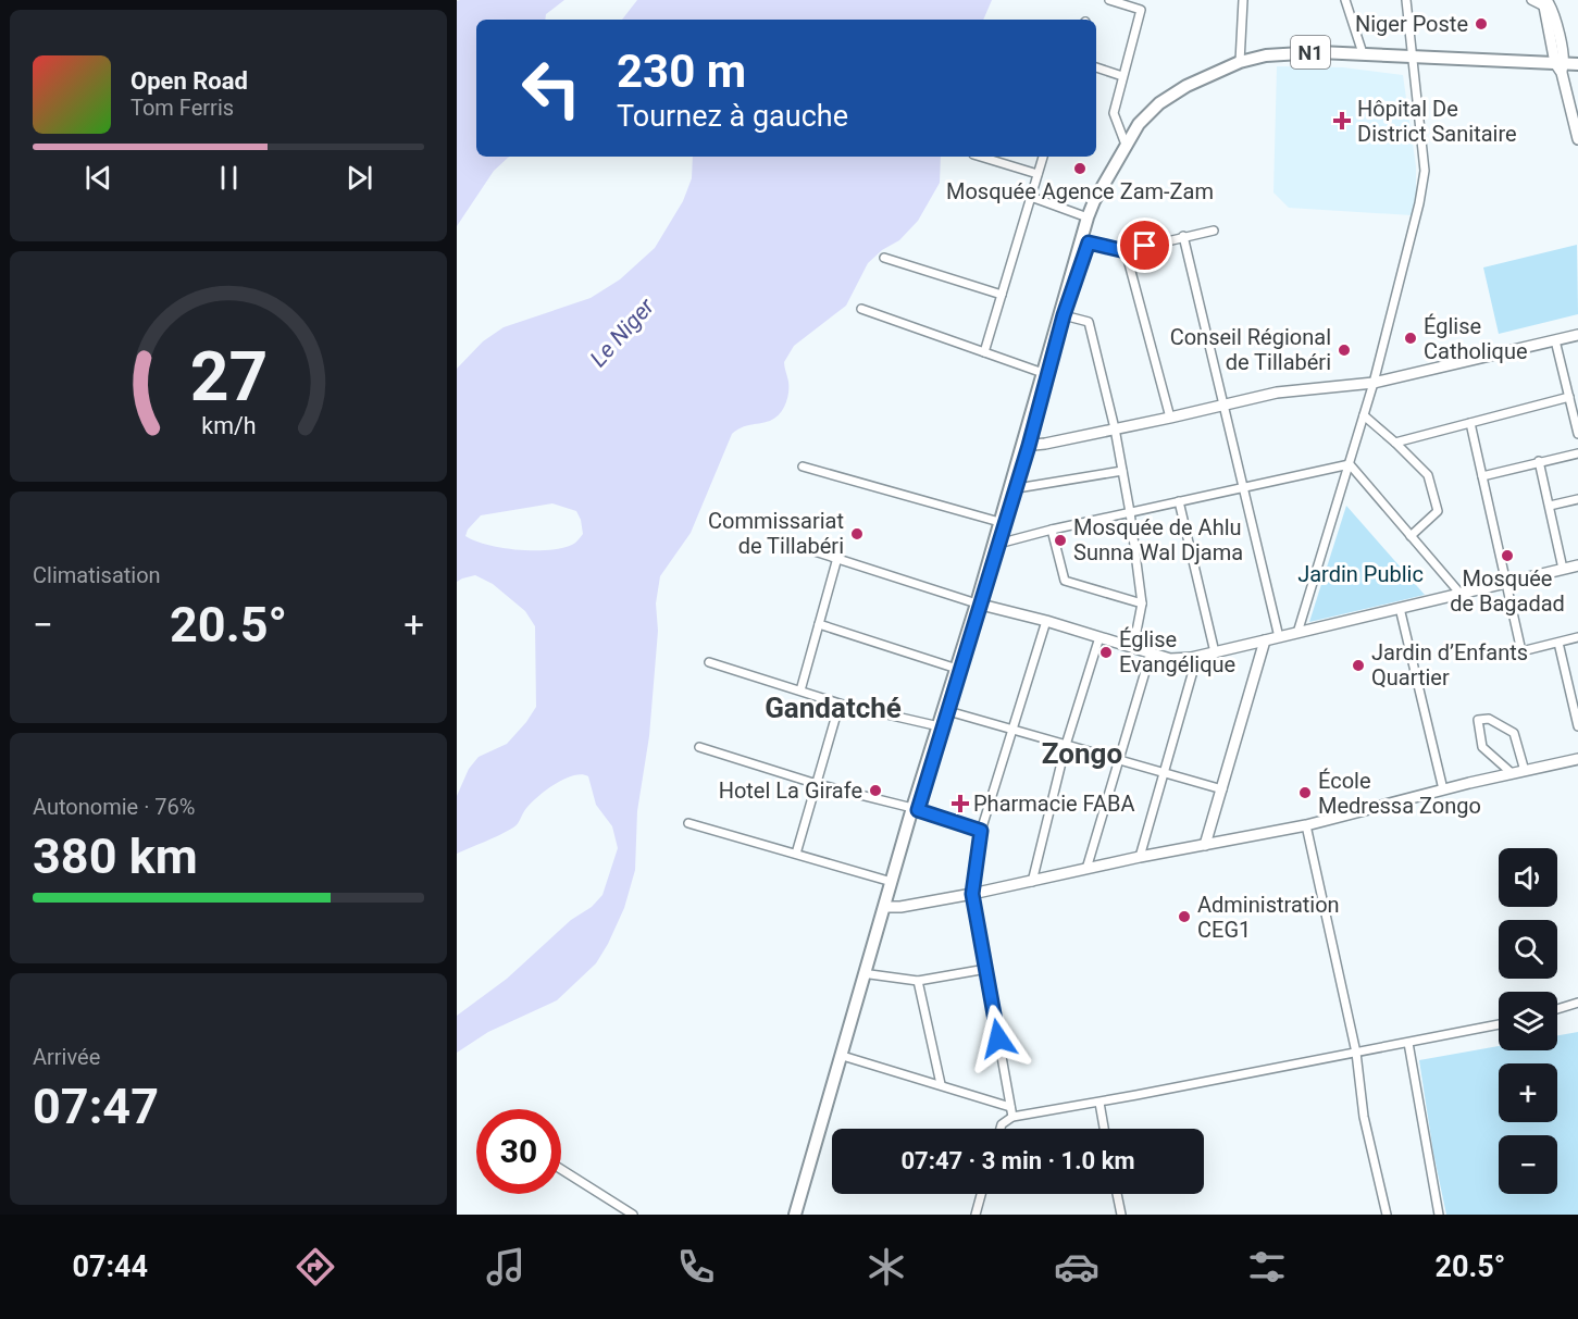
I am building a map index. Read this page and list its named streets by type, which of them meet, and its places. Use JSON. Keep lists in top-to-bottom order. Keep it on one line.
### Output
{"streets":{"main road":["N1"]},"districts":["Gandatché","Zongo"],"water":["Le Niger"],"parks":["Jardin Public"],"places":{"other":["Niger Poste","Mosquée Agence Zam-Zam","Église Catholique","Conseil Régional de Tillabéri","Commissariat de Tillabéri","Mosquée de Ahlu Sunna Wal Djama","Mosquée de Bagadad","Église Evangélique","Jardin d’Enfants Quartier","Hotel La Girafe","École Medressa Zongo","Administration CEG1"],"health":["Hôpital De District Sanitaire","Pharmacie FABA"]},"page":{"turn":["230 m","Tournez à gauche"],"song":["Open Road","Tom Ferris"],"tile":["Climatisation",["Autonomie · 76%","380 km"],["Arrivée","07:47"]],"heat":["−","20.5°","+"],"map_buttons":["+","−"],"limit":"30","trip":"07:47 · 3 min · 1.0 km","tabs":["07:44","20.5°"],"gauge":["27","km/h"]}}
